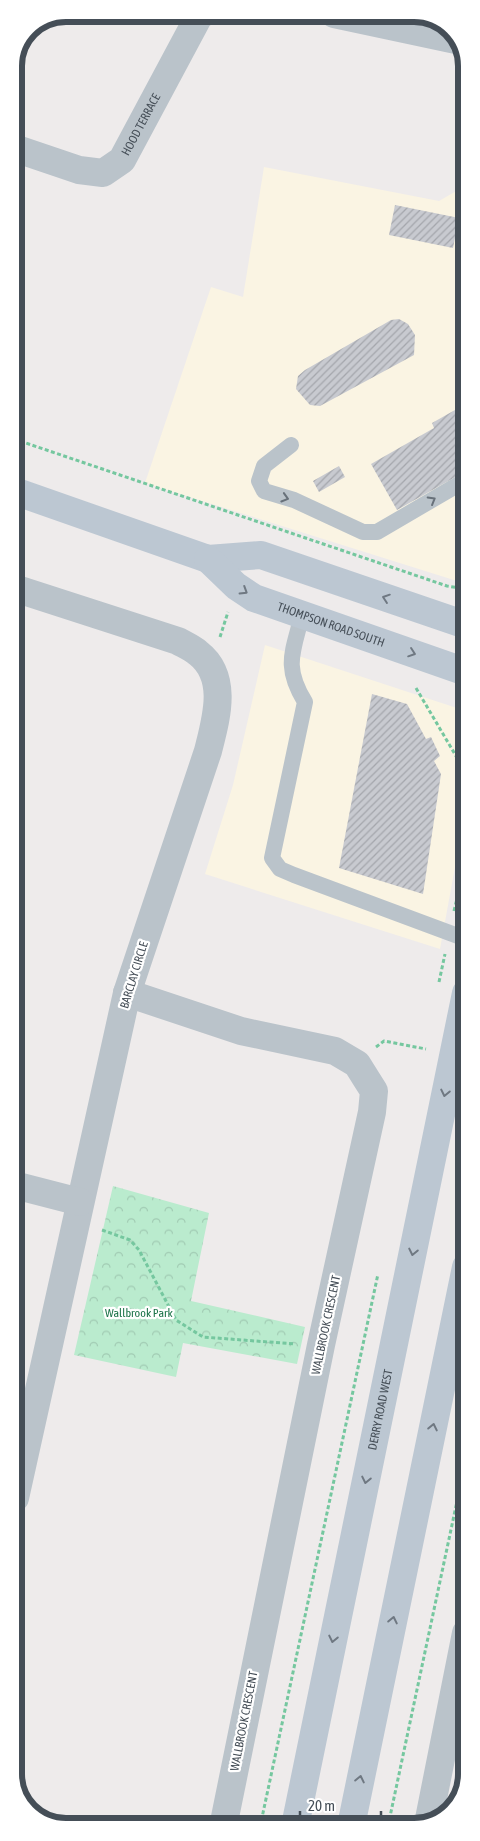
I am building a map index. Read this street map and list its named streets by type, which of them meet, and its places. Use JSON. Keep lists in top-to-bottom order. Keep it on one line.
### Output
{"streets":{"main road":["THOMPSON ROAD SOUTH","DERRY ROAD WEST"],"street":["HOOD TERRACE","BARCLAY CIRCLE","WALLBROOK CRESCENT"]},"crossings":[["BARCLAY CIRCLE","WALLBROOK CRESCENT"]],"parks":["Wallbrook Park"],"scale_bar":"20 m"}
